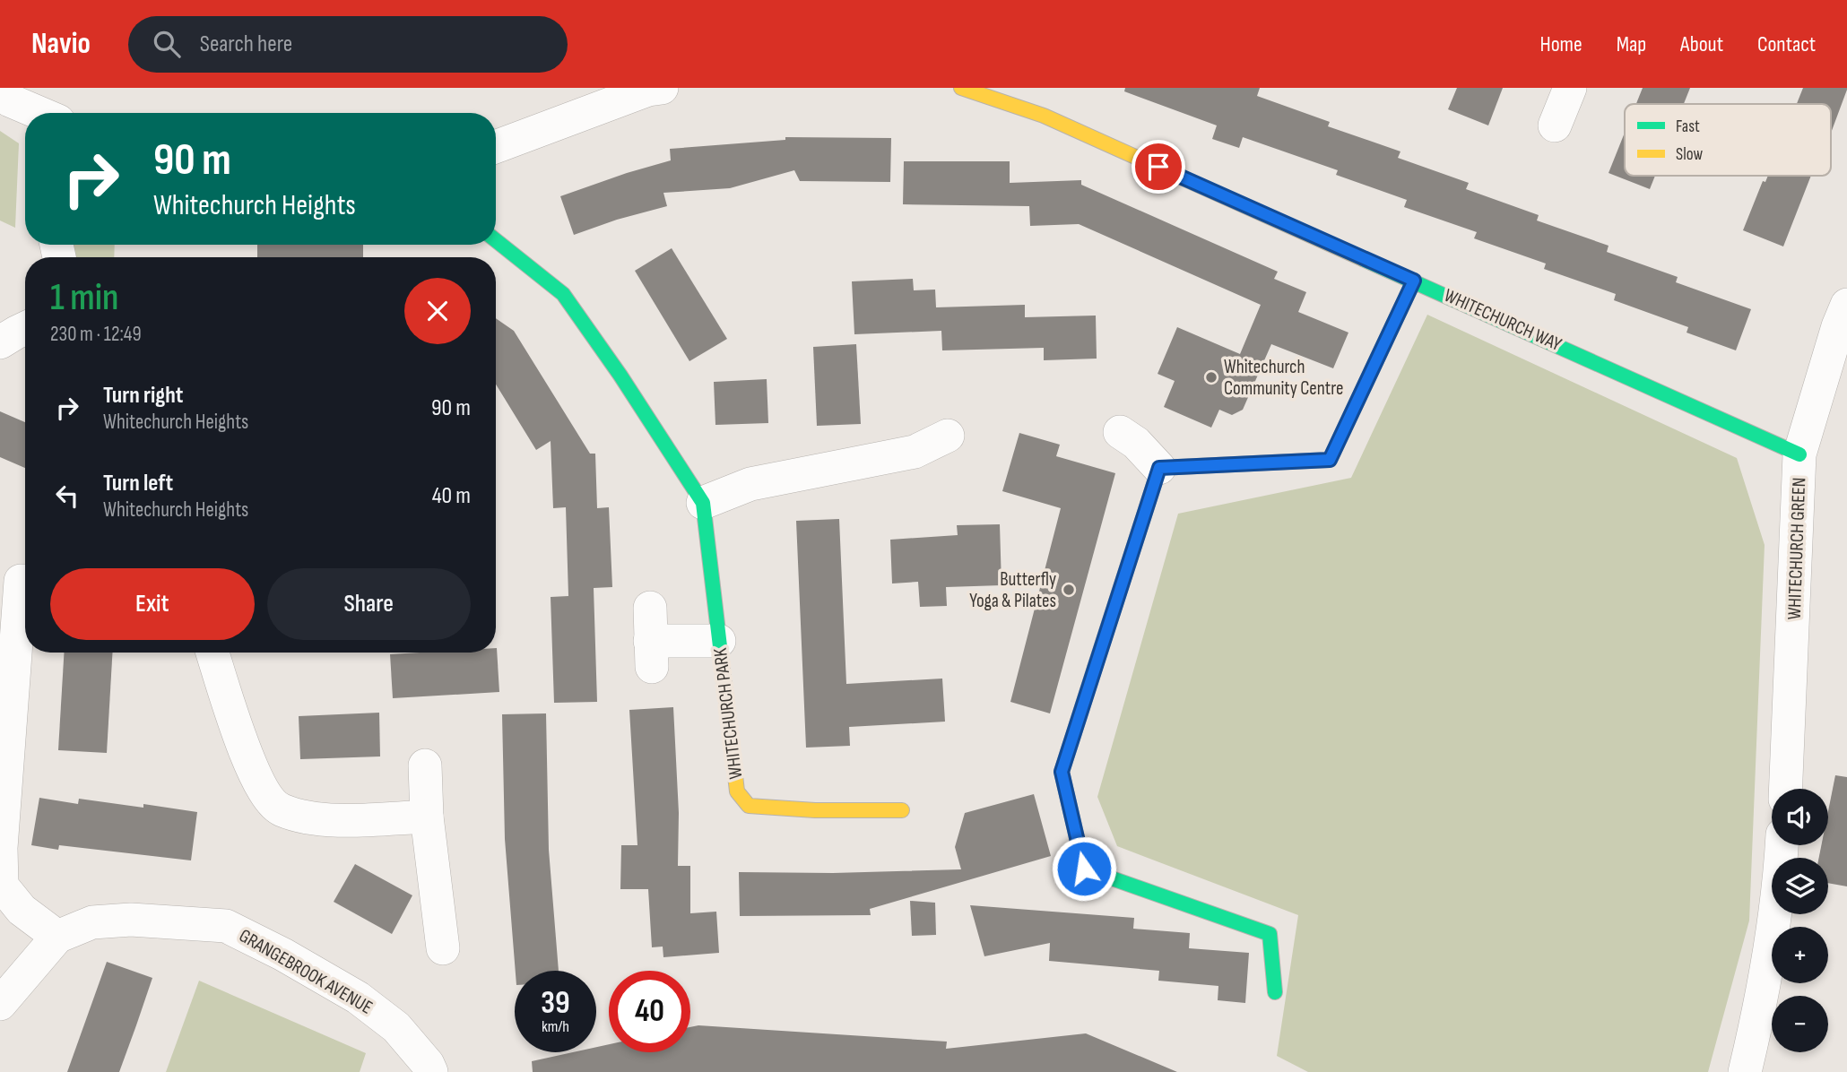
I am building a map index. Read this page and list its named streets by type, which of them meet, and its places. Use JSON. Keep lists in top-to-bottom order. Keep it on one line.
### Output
{"streets":{"street":["WHITECHURCH WAY","WHITECHURCH GREEN","WHITECHURCH PARK","GRANGEBROOK AVENUE"]},"crossings":[["WHITECHURCH WAY","WHITECHURCH GREEN"]],"places":["Whitechurch Community Centre","Butterfly Yoga & Pilates"],"legend":["Fast","Slow"],"page":{"header":"Navio","search":"Search here","nav":["Home","Map","About","Contact"],"turn":["90 m","Whitechurch Heights"],"heading":["1 min","230 m · 12:49"],"list":[{"name":"Turn right","note":"Whitechurch Heights","value":"90 m"},{"name":"Turn left","note":"Whitechurch Heights","value":"40 m"}],"buttons":["Exit","Share"],"map_buttons":["+","−"],"speed":"39 km/h","limit":"40"}}
